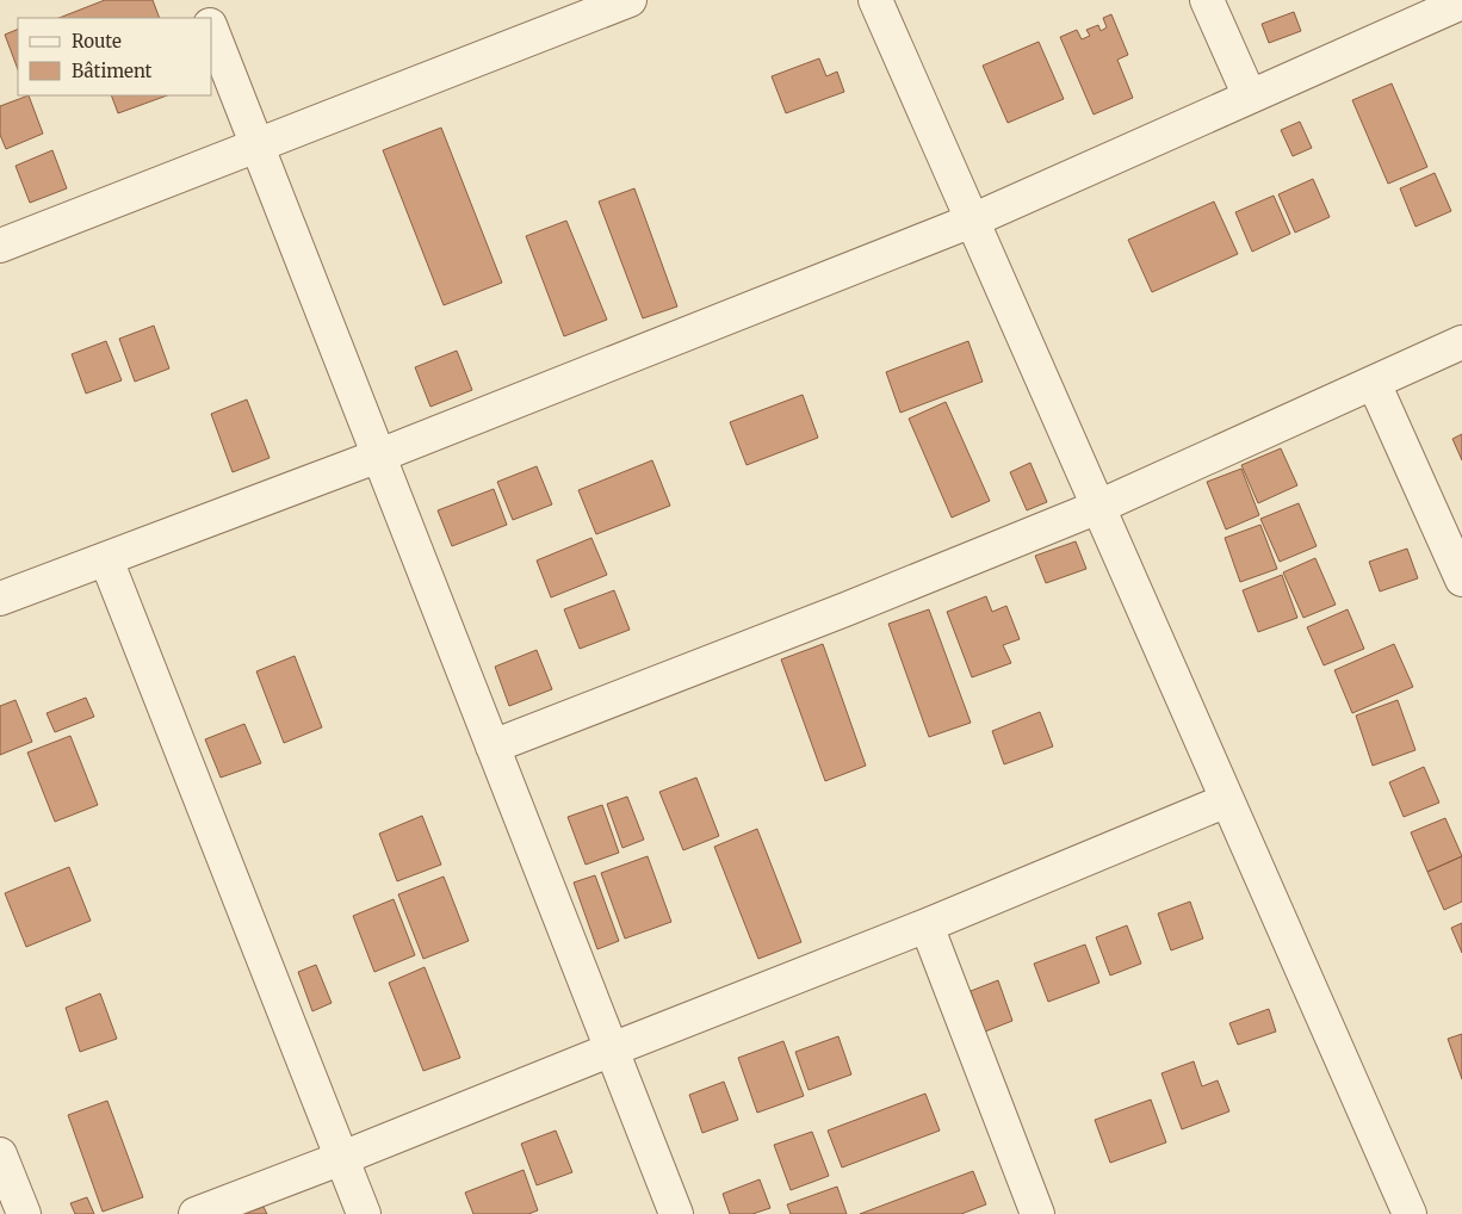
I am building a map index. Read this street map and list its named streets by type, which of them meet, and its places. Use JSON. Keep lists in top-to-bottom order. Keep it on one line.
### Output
{"legend":["Route","Bâtiment"]}
